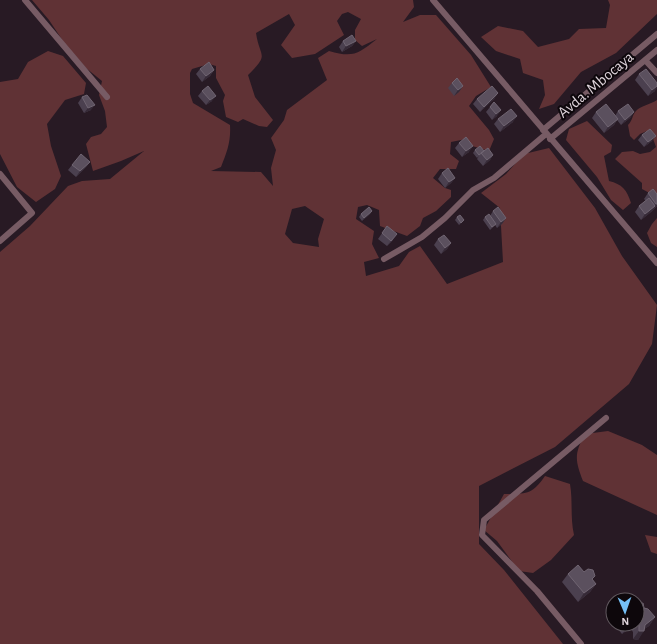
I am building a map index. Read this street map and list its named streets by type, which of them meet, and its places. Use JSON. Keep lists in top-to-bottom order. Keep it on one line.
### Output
{"streets":{"street":["Avda. Mbocaya"]},"north":"bottom"}
